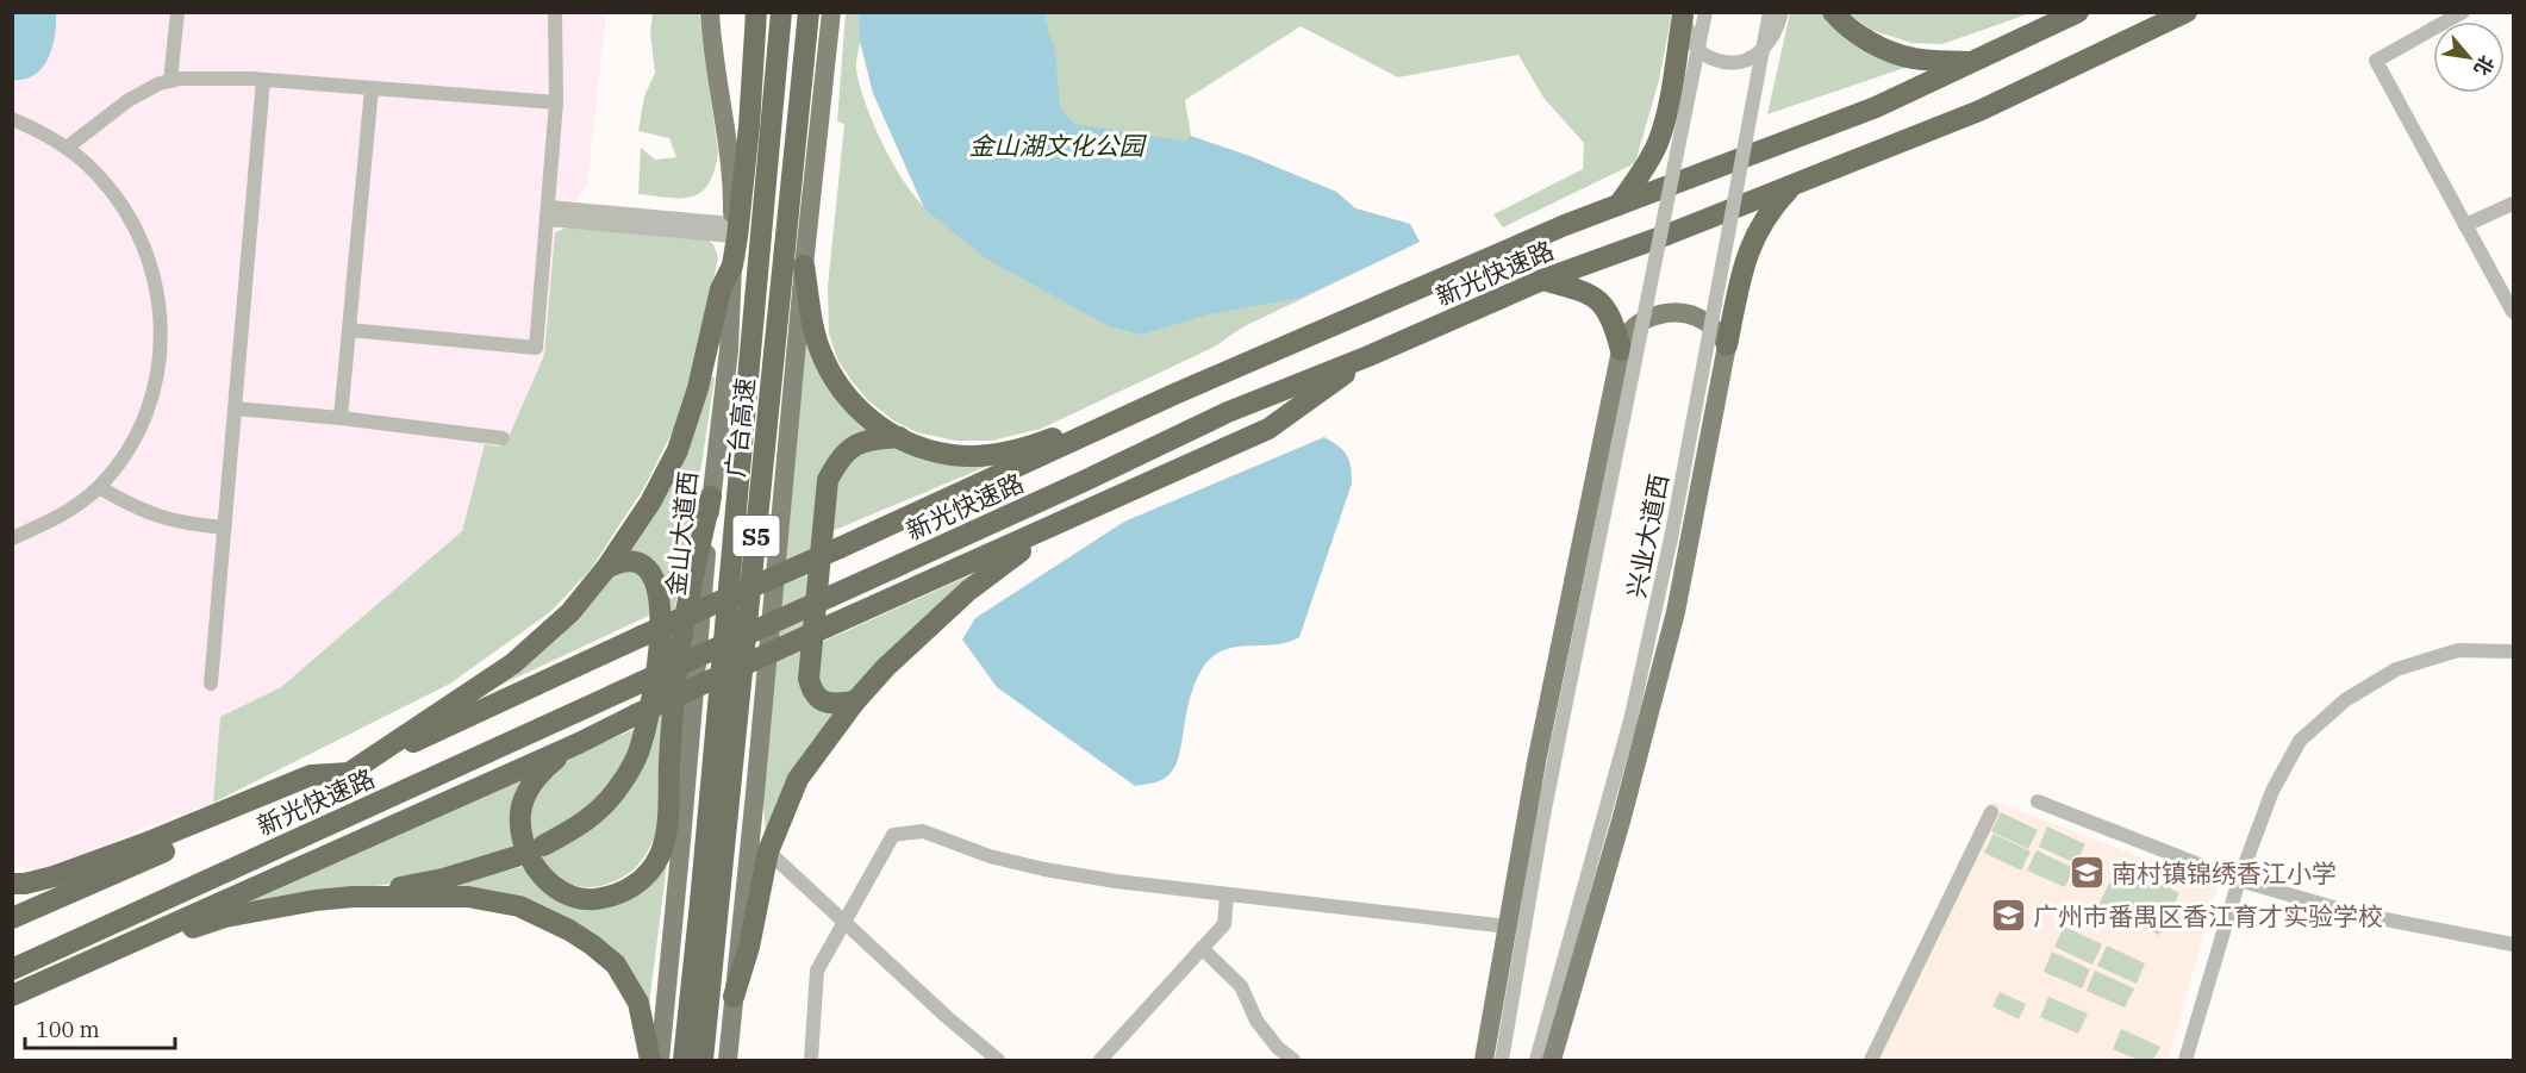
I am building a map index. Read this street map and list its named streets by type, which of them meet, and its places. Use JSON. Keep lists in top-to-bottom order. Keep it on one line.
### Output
{"streets":{"highway":["新光快速路","广台高速","S5"],"main road":["金山大道西"],"street":["兴业大道西"]},"parks":["金山湖文化公园"],"places":{"school or university":["南村镇锦绣香江小学","广州市番禺区香江育才实验学校"]},"scale_bar":"100 m","north":"bottom right"}
